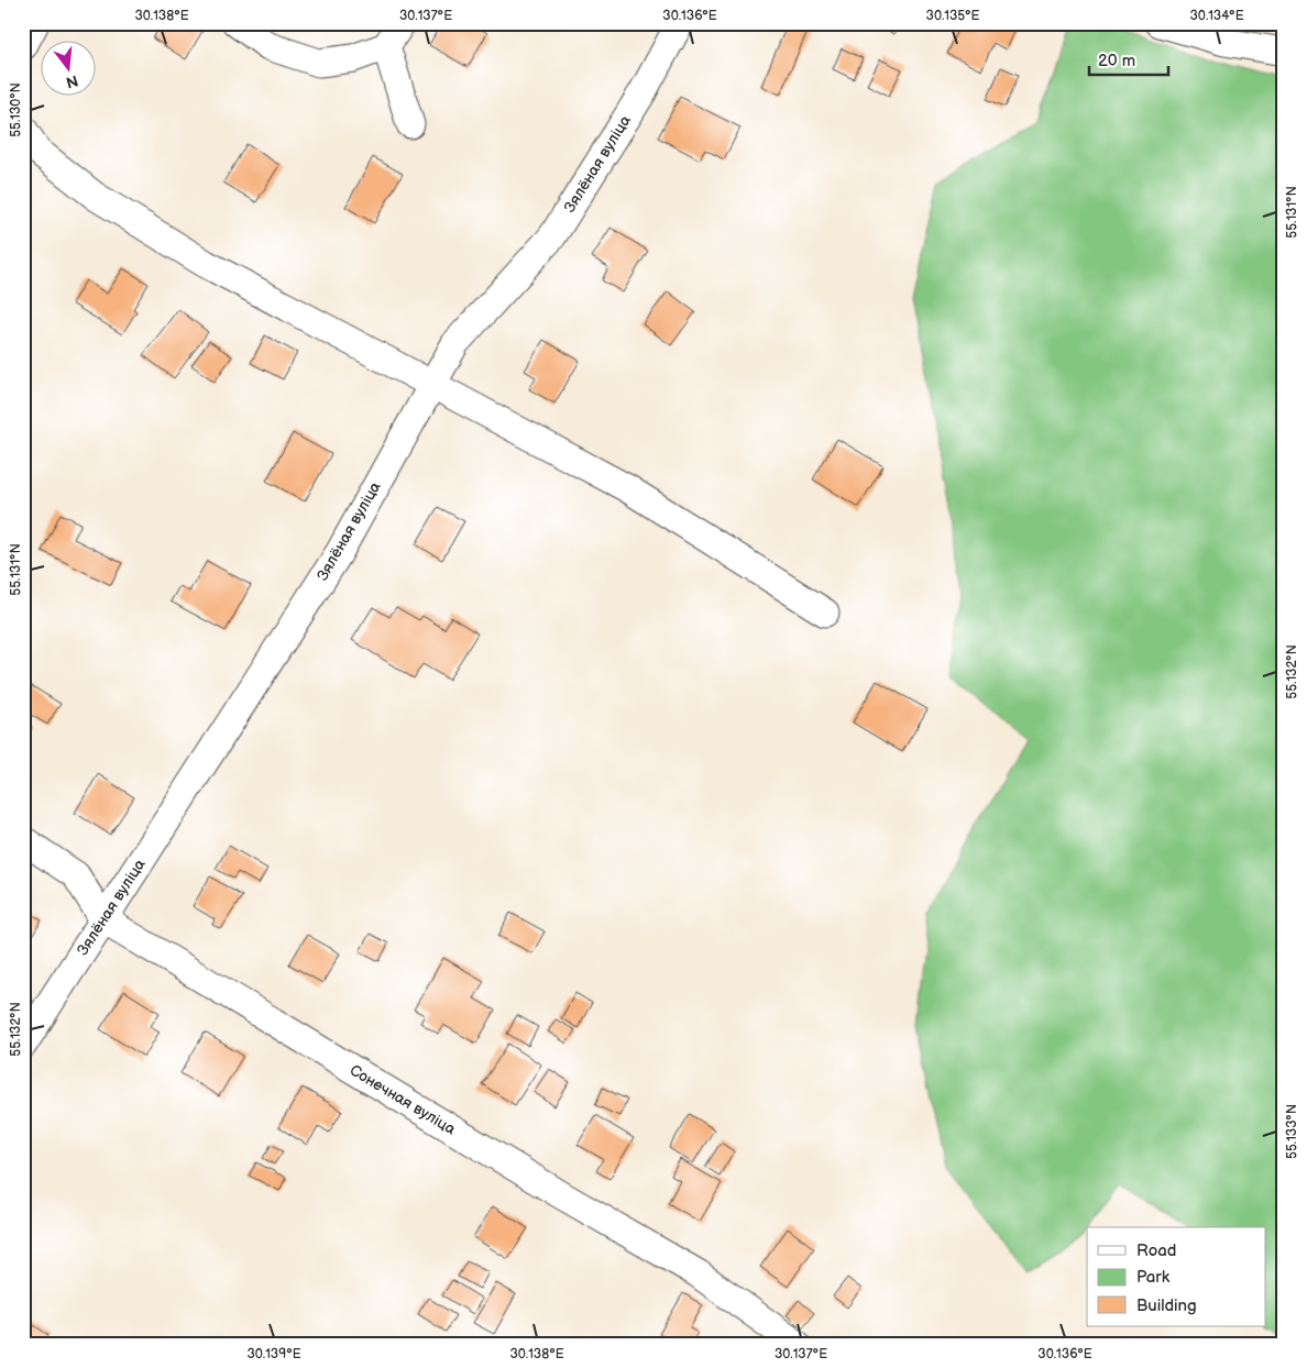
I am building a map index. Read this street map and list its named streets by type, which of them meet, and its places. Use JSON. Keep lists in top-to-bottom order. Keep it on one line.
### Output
{"streets":{"street":["Зялёная вуліца","Сонечная вуліца"]},"crossings":[["Зялёная вуліца","Сонечная вуліца"]],"legend":["Road","Park","Building"],"scale_bar":"20 m","north":"bottom","coordinates":["30.138°E","30.137°E","30.136°E","30.135°E","30.134°E","55.130°N","55.131°N","55.132°N","55.133°N","30.139°E"]}
